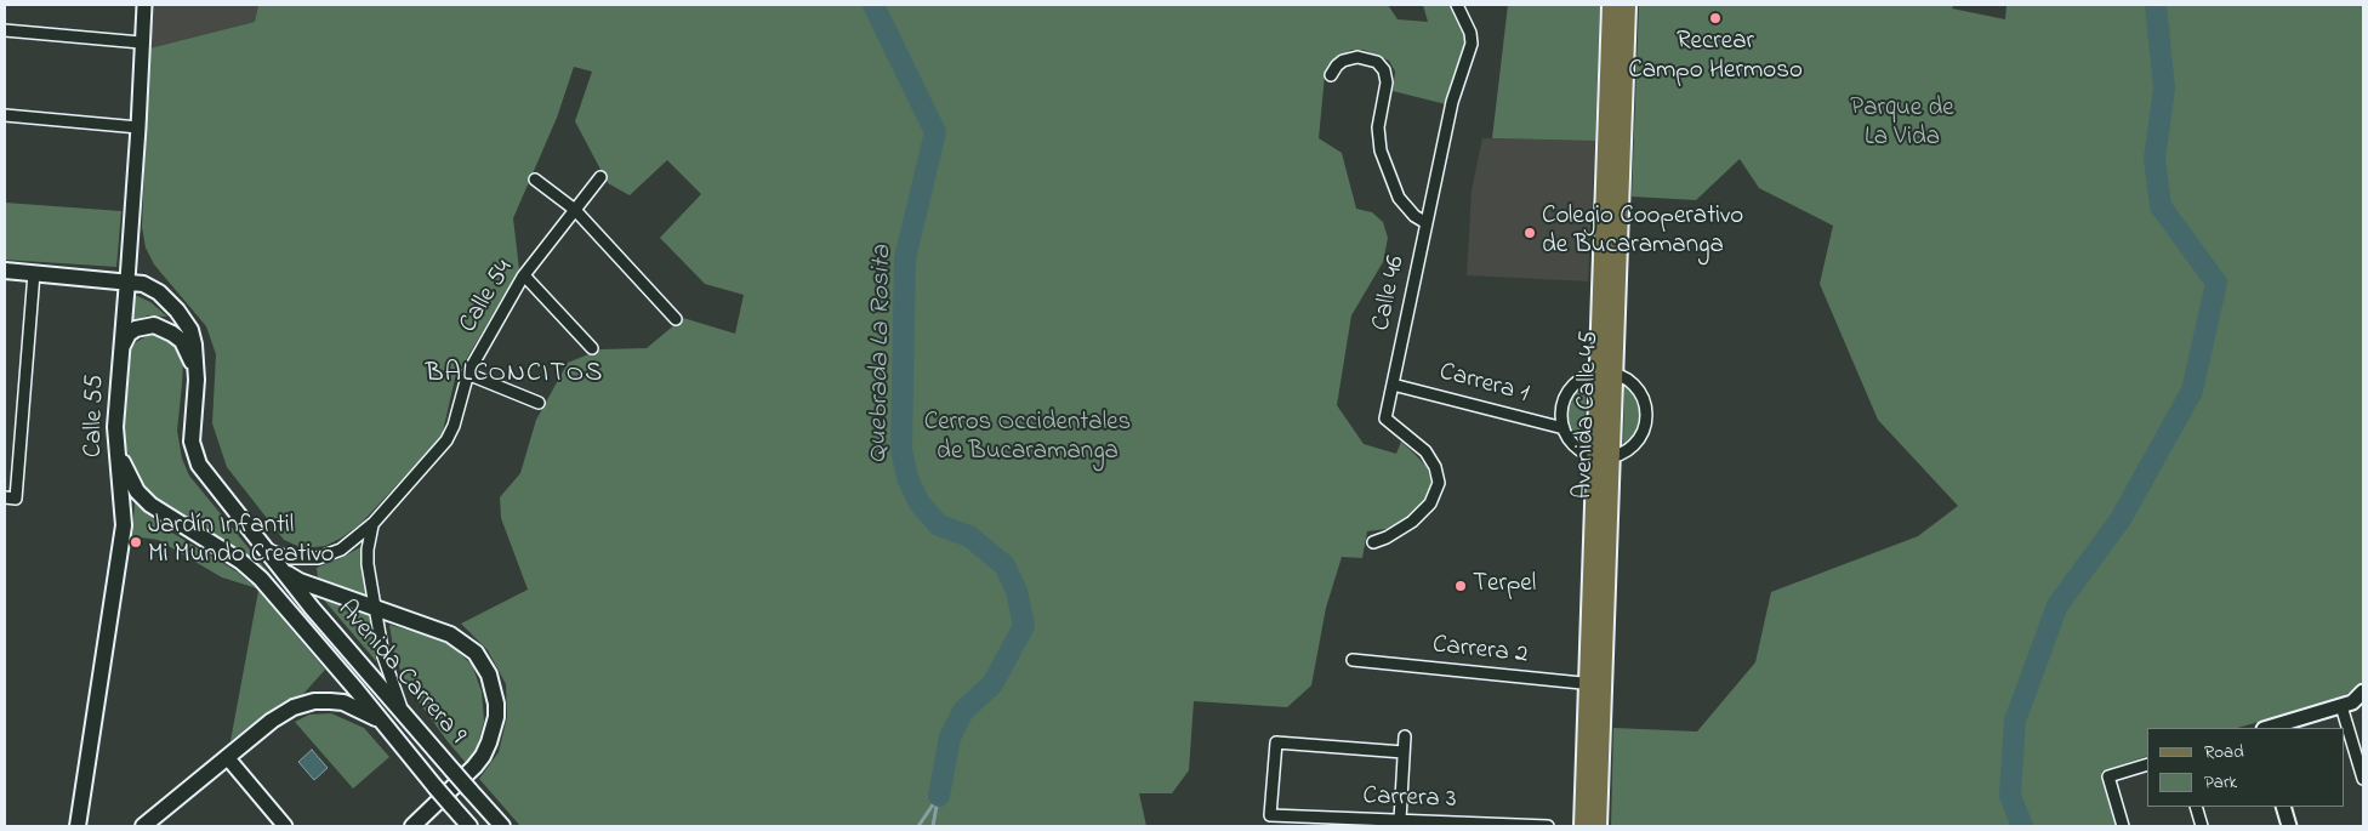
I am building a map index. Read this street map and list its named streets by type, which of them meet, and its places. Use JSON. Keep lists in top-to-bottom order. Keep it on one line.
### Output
{"streets":{"main road":["Avenida Calle 45","Calle 55","Avenida Carrera 9"],"street":["Calle 46","Calle 54","Carrera 1","Carrera 2","Carrera 3"]},"crossings":[["Calle 46","Carrera 1"],["Calle 54","Avenida Carrera 9"],["Avenida Calle 45","Carrera 2"],["Calle 55","Avenida Carrera 9"]],"districts":["BALCONCITOS"],"water":["Quebrada La Rosita"],"parks":["Parque de La Vida","Cerros Occidentales de Bucaramanga"],"places":["Recrear Campo Hermoso","Colegio Cooperativo de Bucaramanga","Jardín Infantil Mi Mundo Creativo","Terpel"],"legend":["Road","Park"]}
